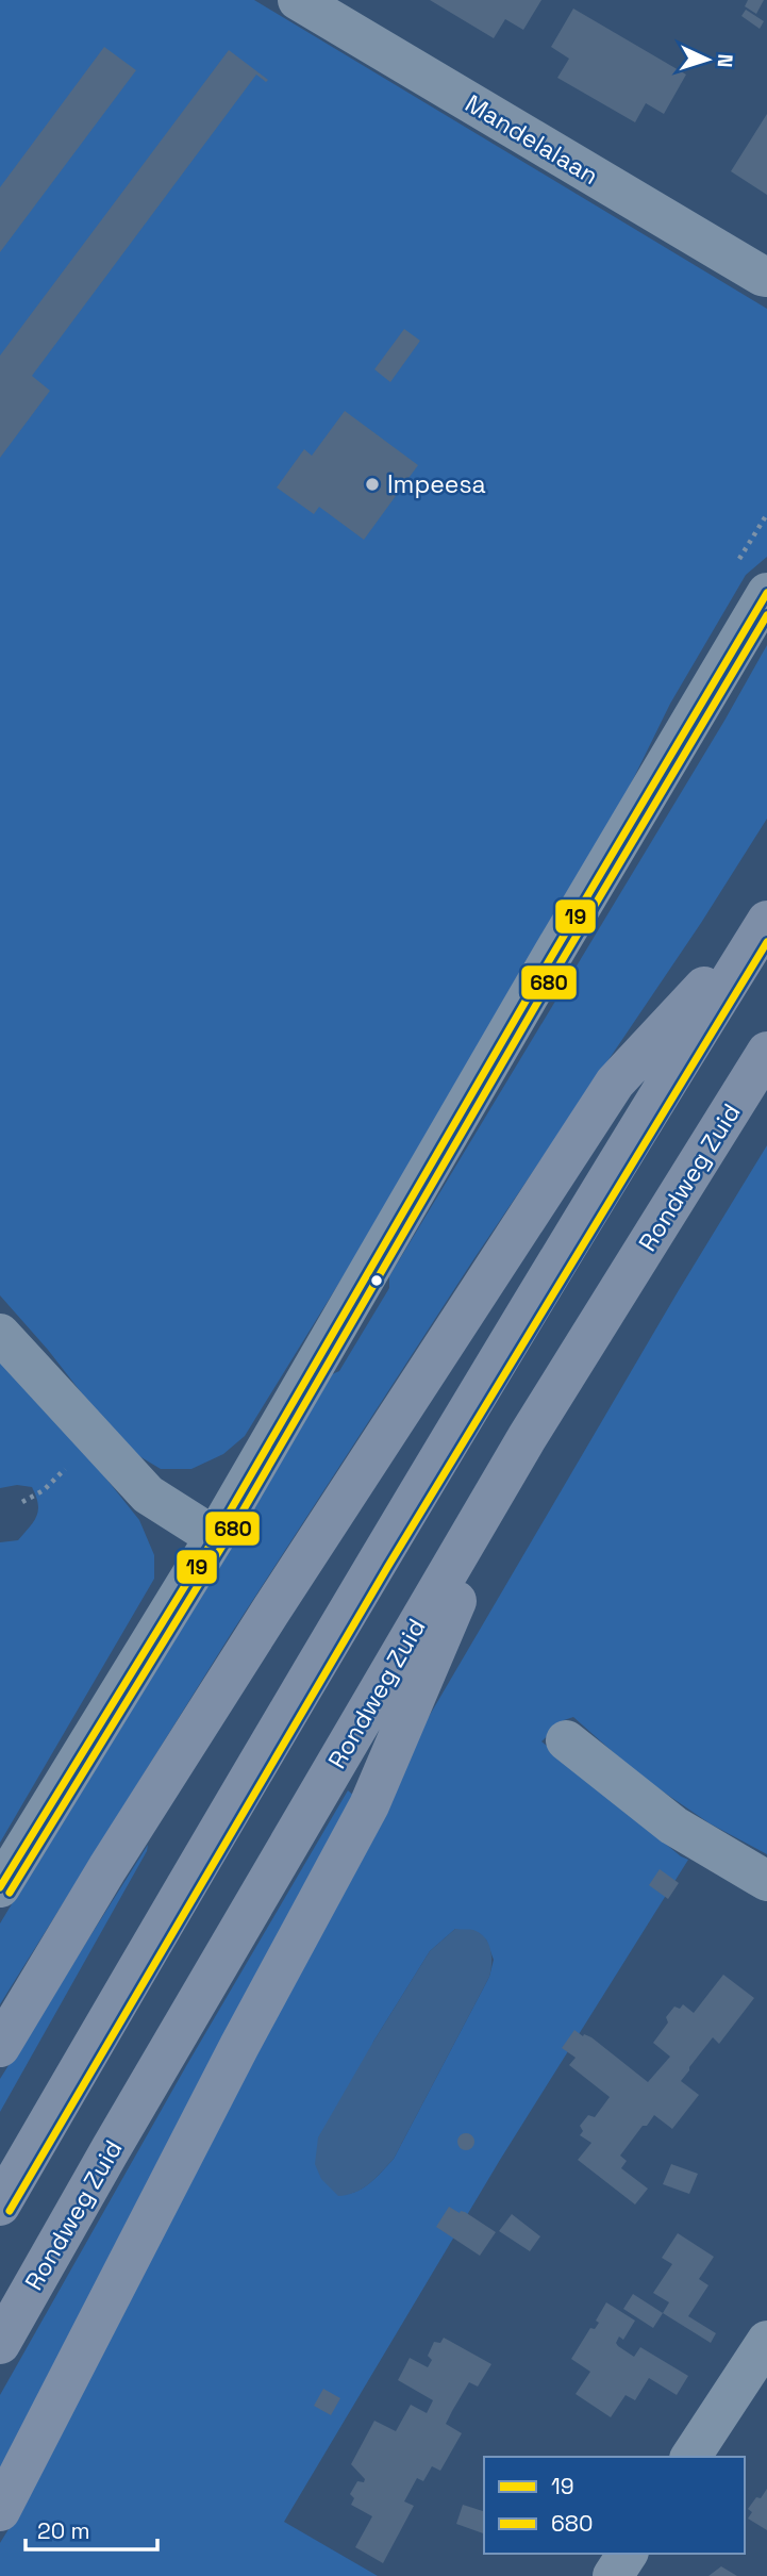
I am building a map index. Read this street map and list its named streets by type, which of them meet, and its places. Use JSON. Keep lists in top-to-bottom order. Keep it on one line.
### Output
{"streets":{"main road":["Rondweg Zuid"],"street":["Mandelalaan"]},"places":["Impeesa"],"lines":["transit line 19","transit line 680"],"legend":["19","680"],"scale_bar":"20 m","north":"right"}
